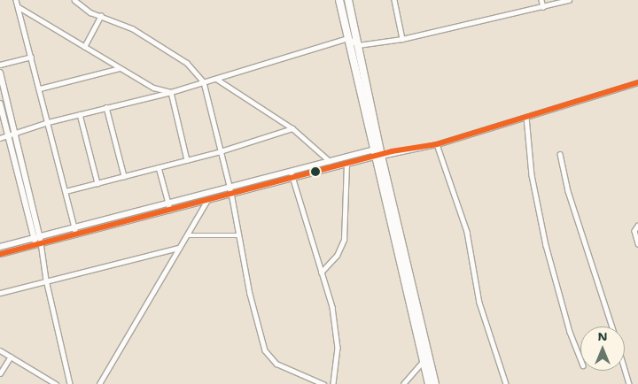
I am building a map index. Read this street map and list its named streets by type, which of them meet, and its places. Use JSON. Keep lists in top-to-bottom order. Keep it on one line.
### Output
{"north":"top"}
